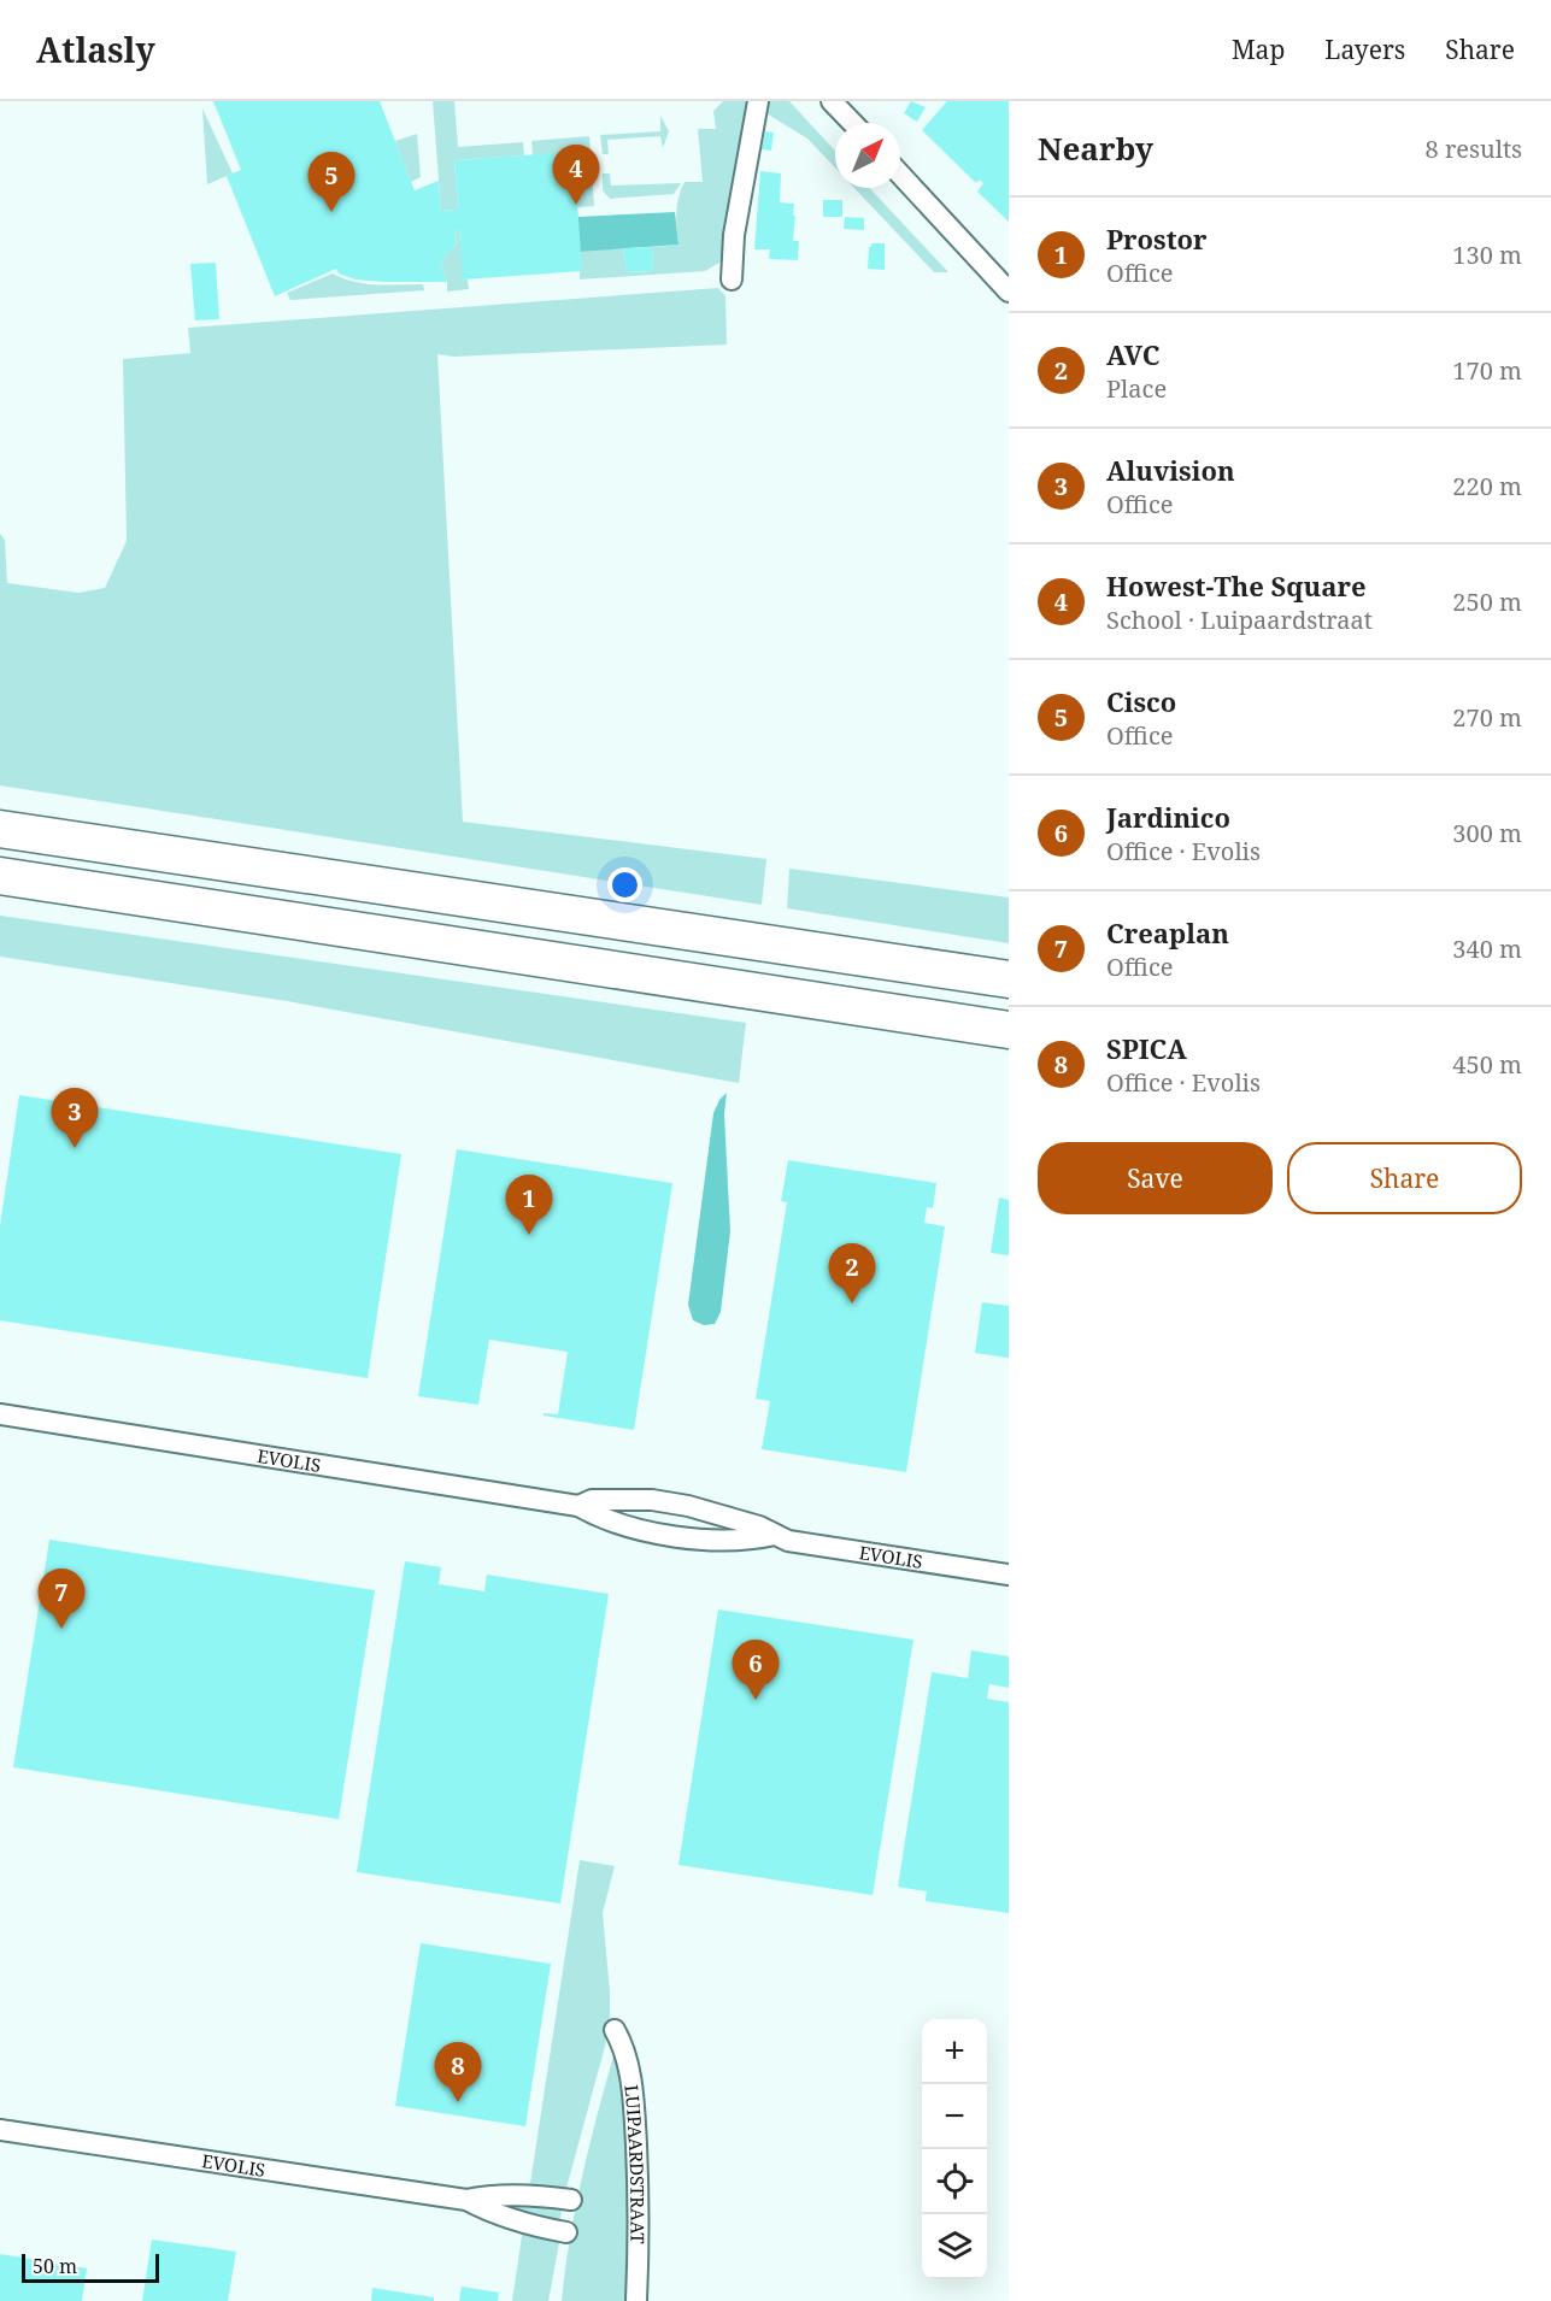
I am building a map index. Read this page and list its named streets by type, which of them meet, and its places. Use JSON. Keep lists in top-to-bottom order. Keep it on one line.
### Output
{"streets":{"street":["EVOLIS","LUIPAARDSTRAAT"]},"scale_bar":"50 m","north":"top right","page":{"header":"Atlasly","nav":["Map","Layers","Share"],"heading":["Nearby","8 results"],"pins":["4","5","3","1","2","7","6","8"],"list":[{"mark":"1","name":"Prostor","note":"Office","value":"130 m"},{"mark":"2","name":"AVC","note":"Place","value":"170 m"},{"mark":"3","name":"Aluvision","note":"Office","value":"220 m"},{"mark":"4","name":"Howest-The Square","note":"School · Luipaardstraat","value":"250 m"},{"mark":"5","name":"Cisco","note":"Office","value":"270 m"},{"mark":"6","name":"Jardinico","note":"Office · Evolis","value":"300 m"},{"mark":"7","name":"Creaplan","note":"Office","value":"340 m"},{"mark":"8","name":"SPICA","note":"Office · Evolis","value":"450 m"}],"buttons":["Save","Share"],"map_buttons":["+","−"],"scale":"50 m"}}
